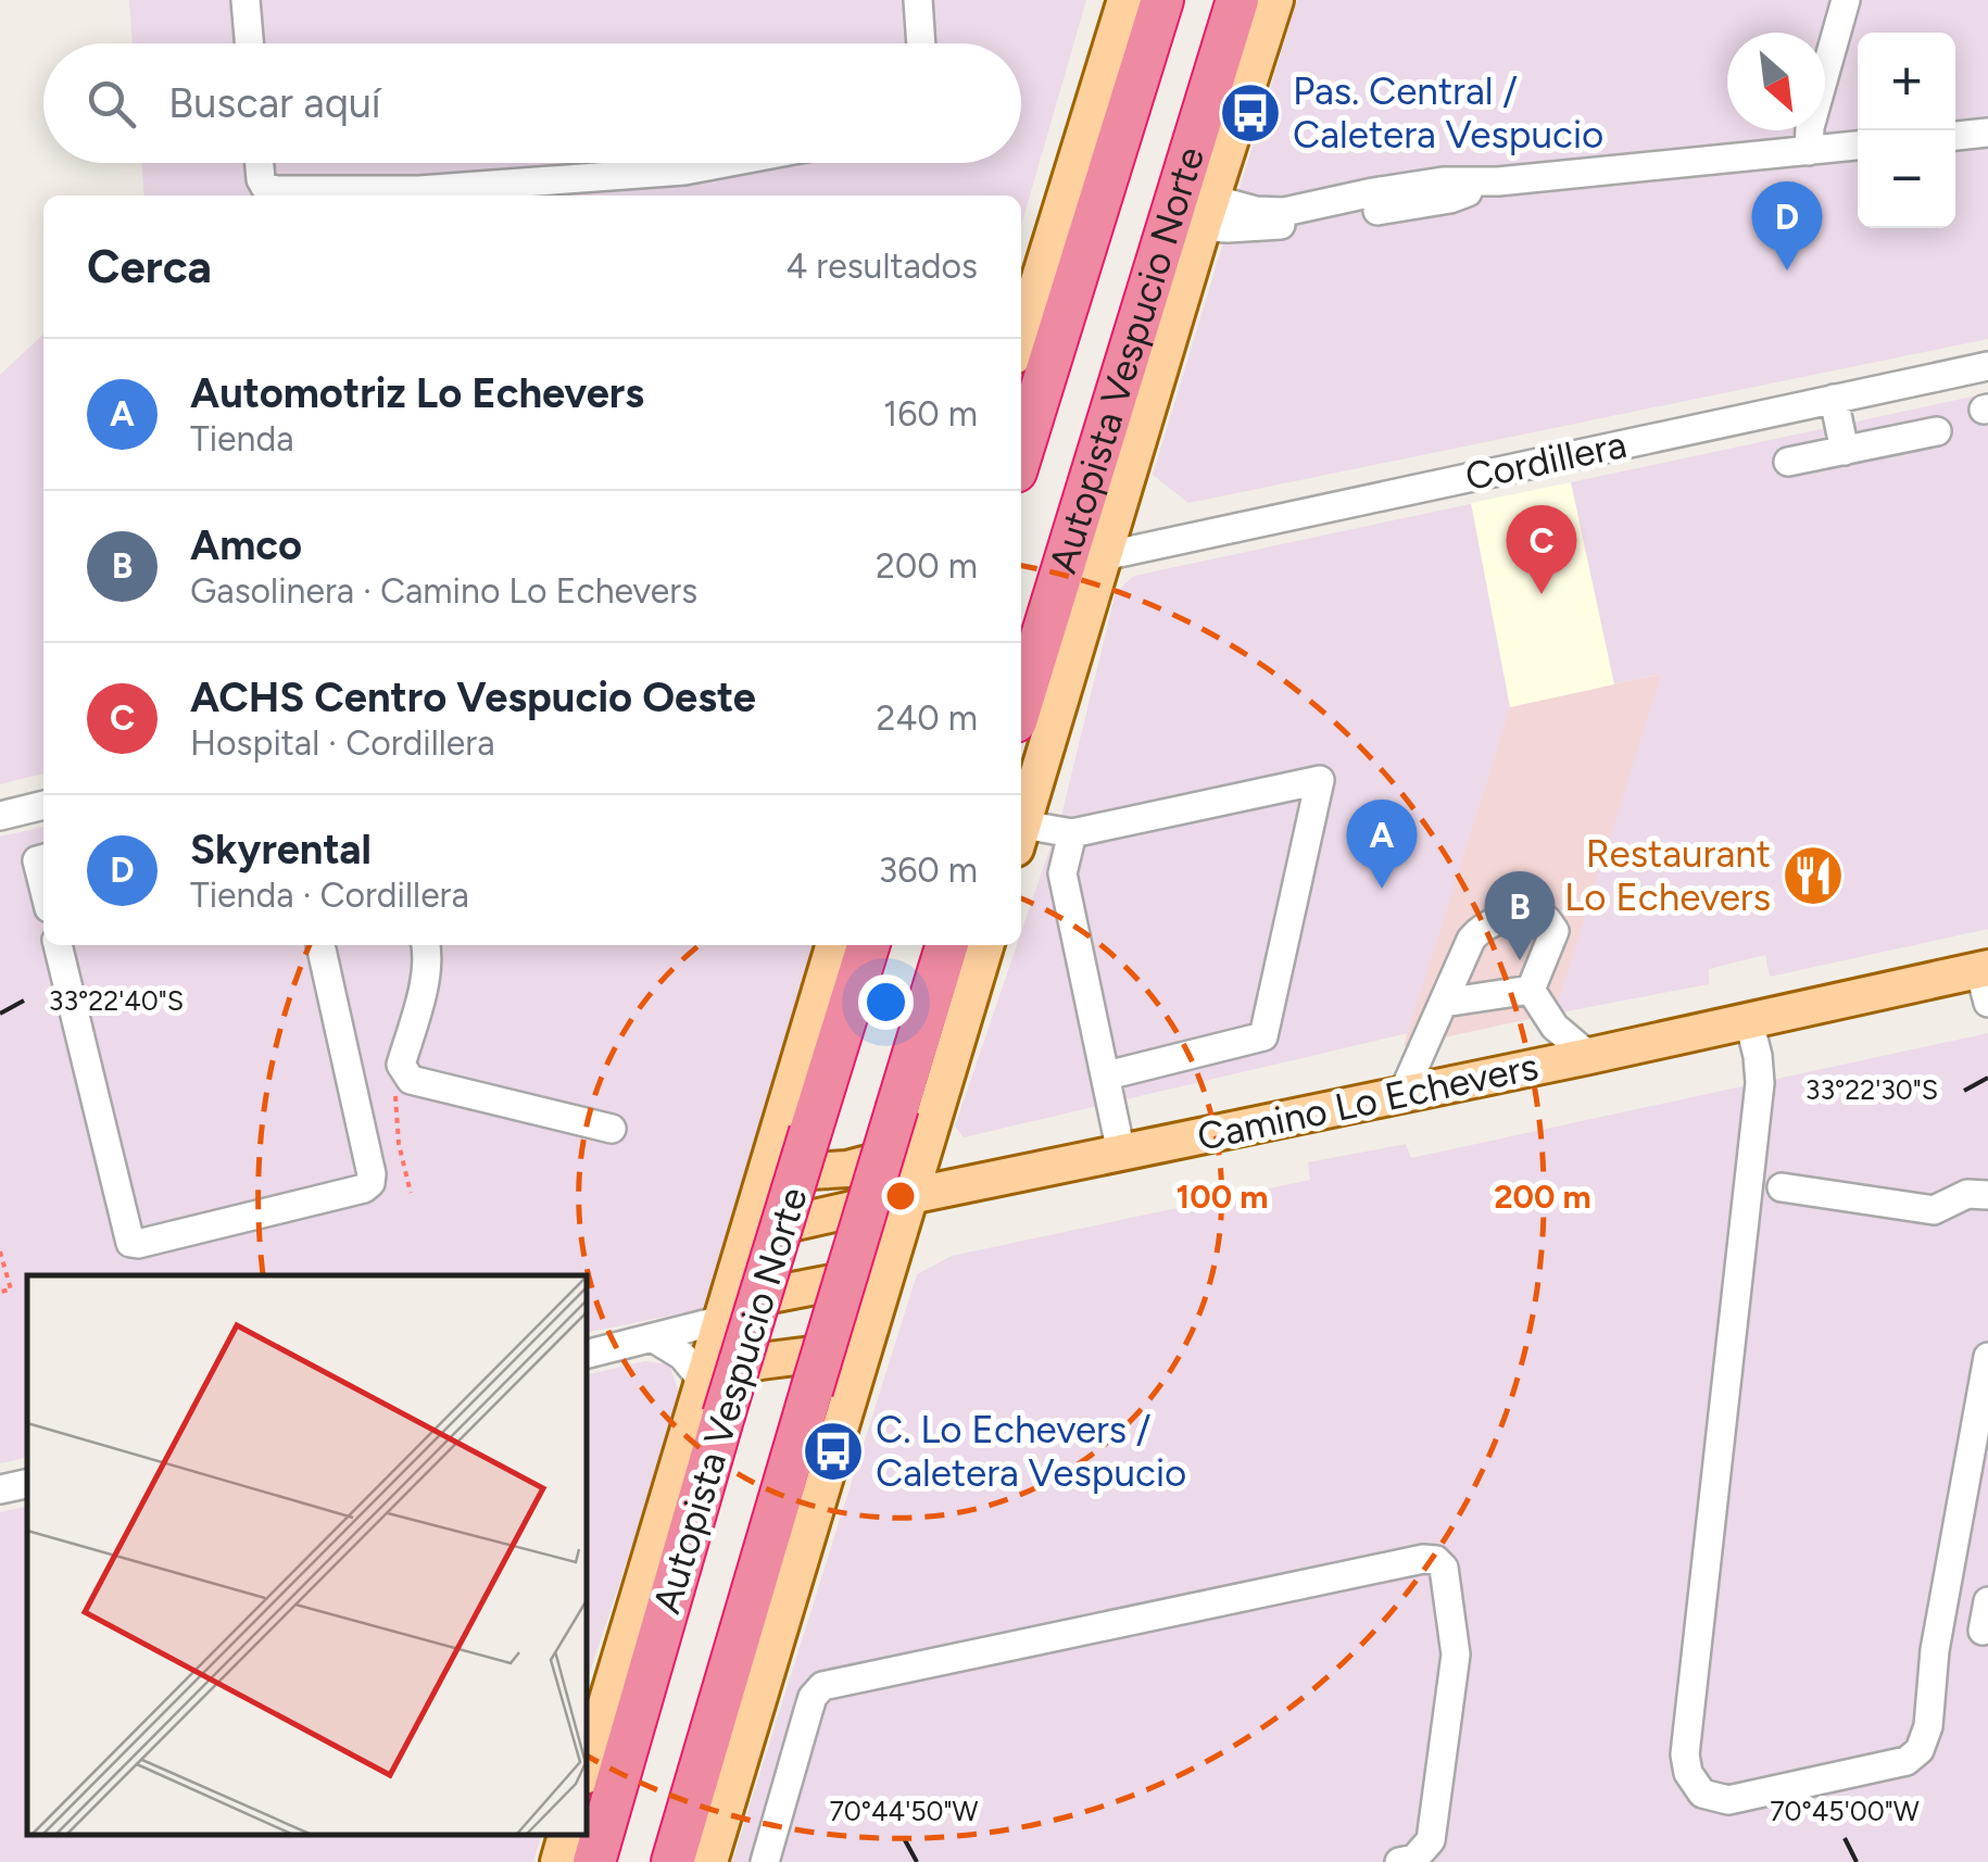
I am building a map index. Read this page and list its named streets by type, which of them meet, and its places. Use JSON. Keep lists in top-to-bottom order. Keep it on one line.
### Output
{"streets":{"highway":["Autopista Vespucio Norte"],"main road":["Camino Lo Echevers"],"street":["Cordillera"]},"places":{"bus stop":["Pas. Central / Caletera Vespucio","C. Lo Echevers / Caletera Vespucio"],"restaurant":["Restaurant Lo Echevers"]},"north":"bottom right","page":{"map_buttons":["+","−"],"search":"Buscar aquí","pins":["D","C","A","B"],"heading":["Cerca","4 resultados"],"list":[{"mark":"A","name":"Automotriz Lo Echevers","note":"Tienda","value":"160 m"},{"mark":"B","name":"Amco","note":"Gasolinera · Camino Lo Echevers","value":"200 m"},{"mark":"C","name":"ACHS Centro Vespucio Oeste","note":"Hospital · Cordillera","value":"240 m"},{"mark":"D","name":"Skyrental","note":"Tienda · Cordillera","value":"360 m"}]},"coordinates":["33°22'40\"S","33°22'30\"S","70°44'50\"W","70°45'00\"W"],"rings":["100 m","200 m"]}
